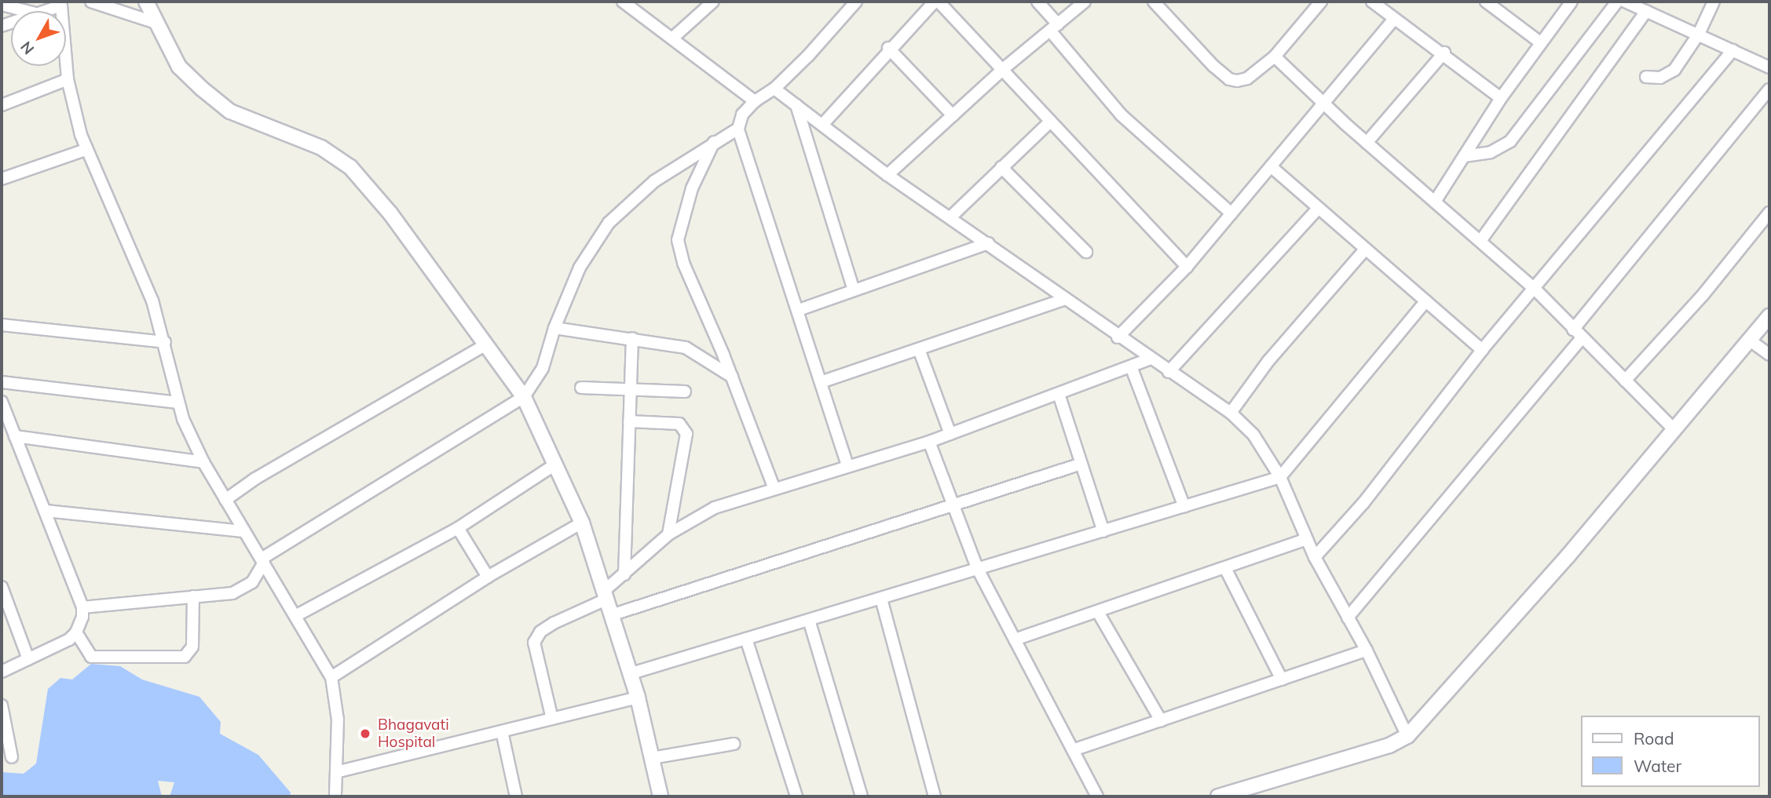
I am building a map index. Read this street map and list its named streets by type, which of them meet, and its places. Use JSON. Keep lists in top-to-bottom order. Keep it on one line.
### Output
{"places":["Bhagavati Hospital"],"legend":["Road","Water"],"north":"bottom left"}
